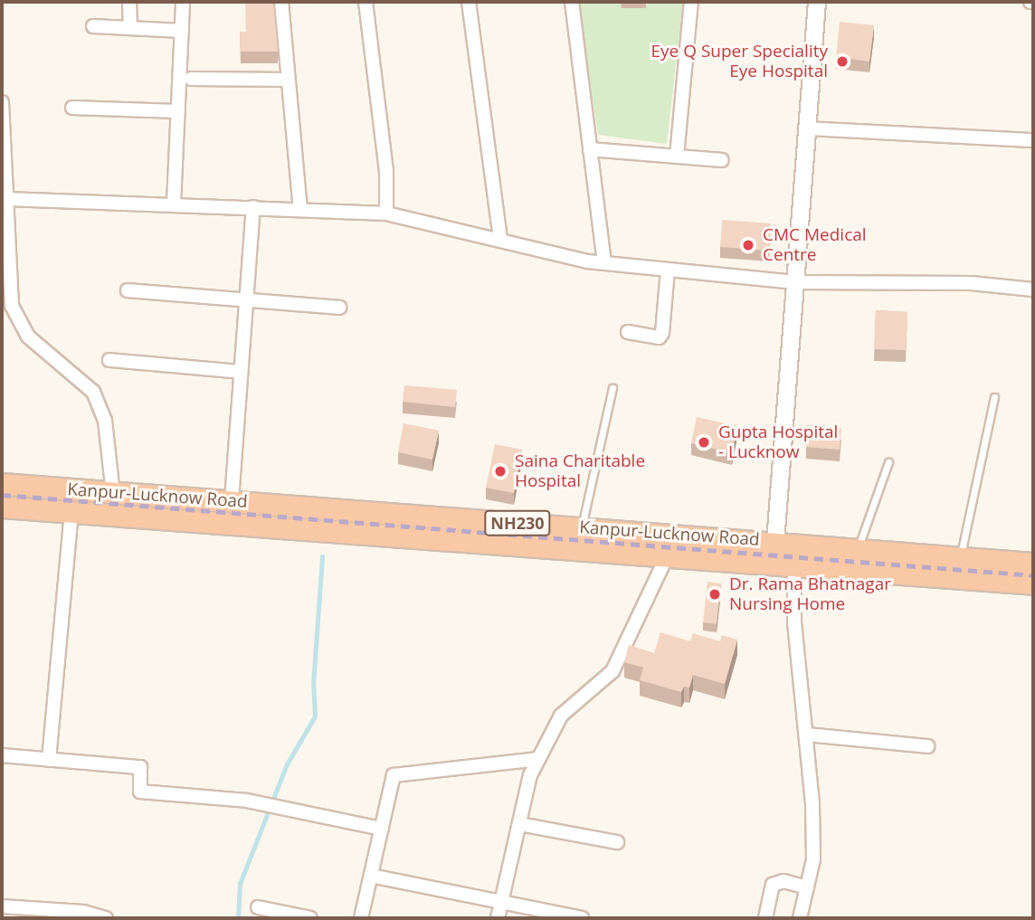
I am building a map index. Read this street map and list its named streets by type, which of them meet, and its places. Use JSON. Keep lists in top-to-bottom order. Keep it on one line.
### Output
{"streets":{"highway":["Kanpur-Lucknow Road","NH230"]},"places":["Eye Q Super Speciality Eye Hospital","CMC Medical Centre","Gupta Hospital - Lucknow","Saina Charitable Hospital","Dr. Rama Bhatnagar Nursing Home"]}
